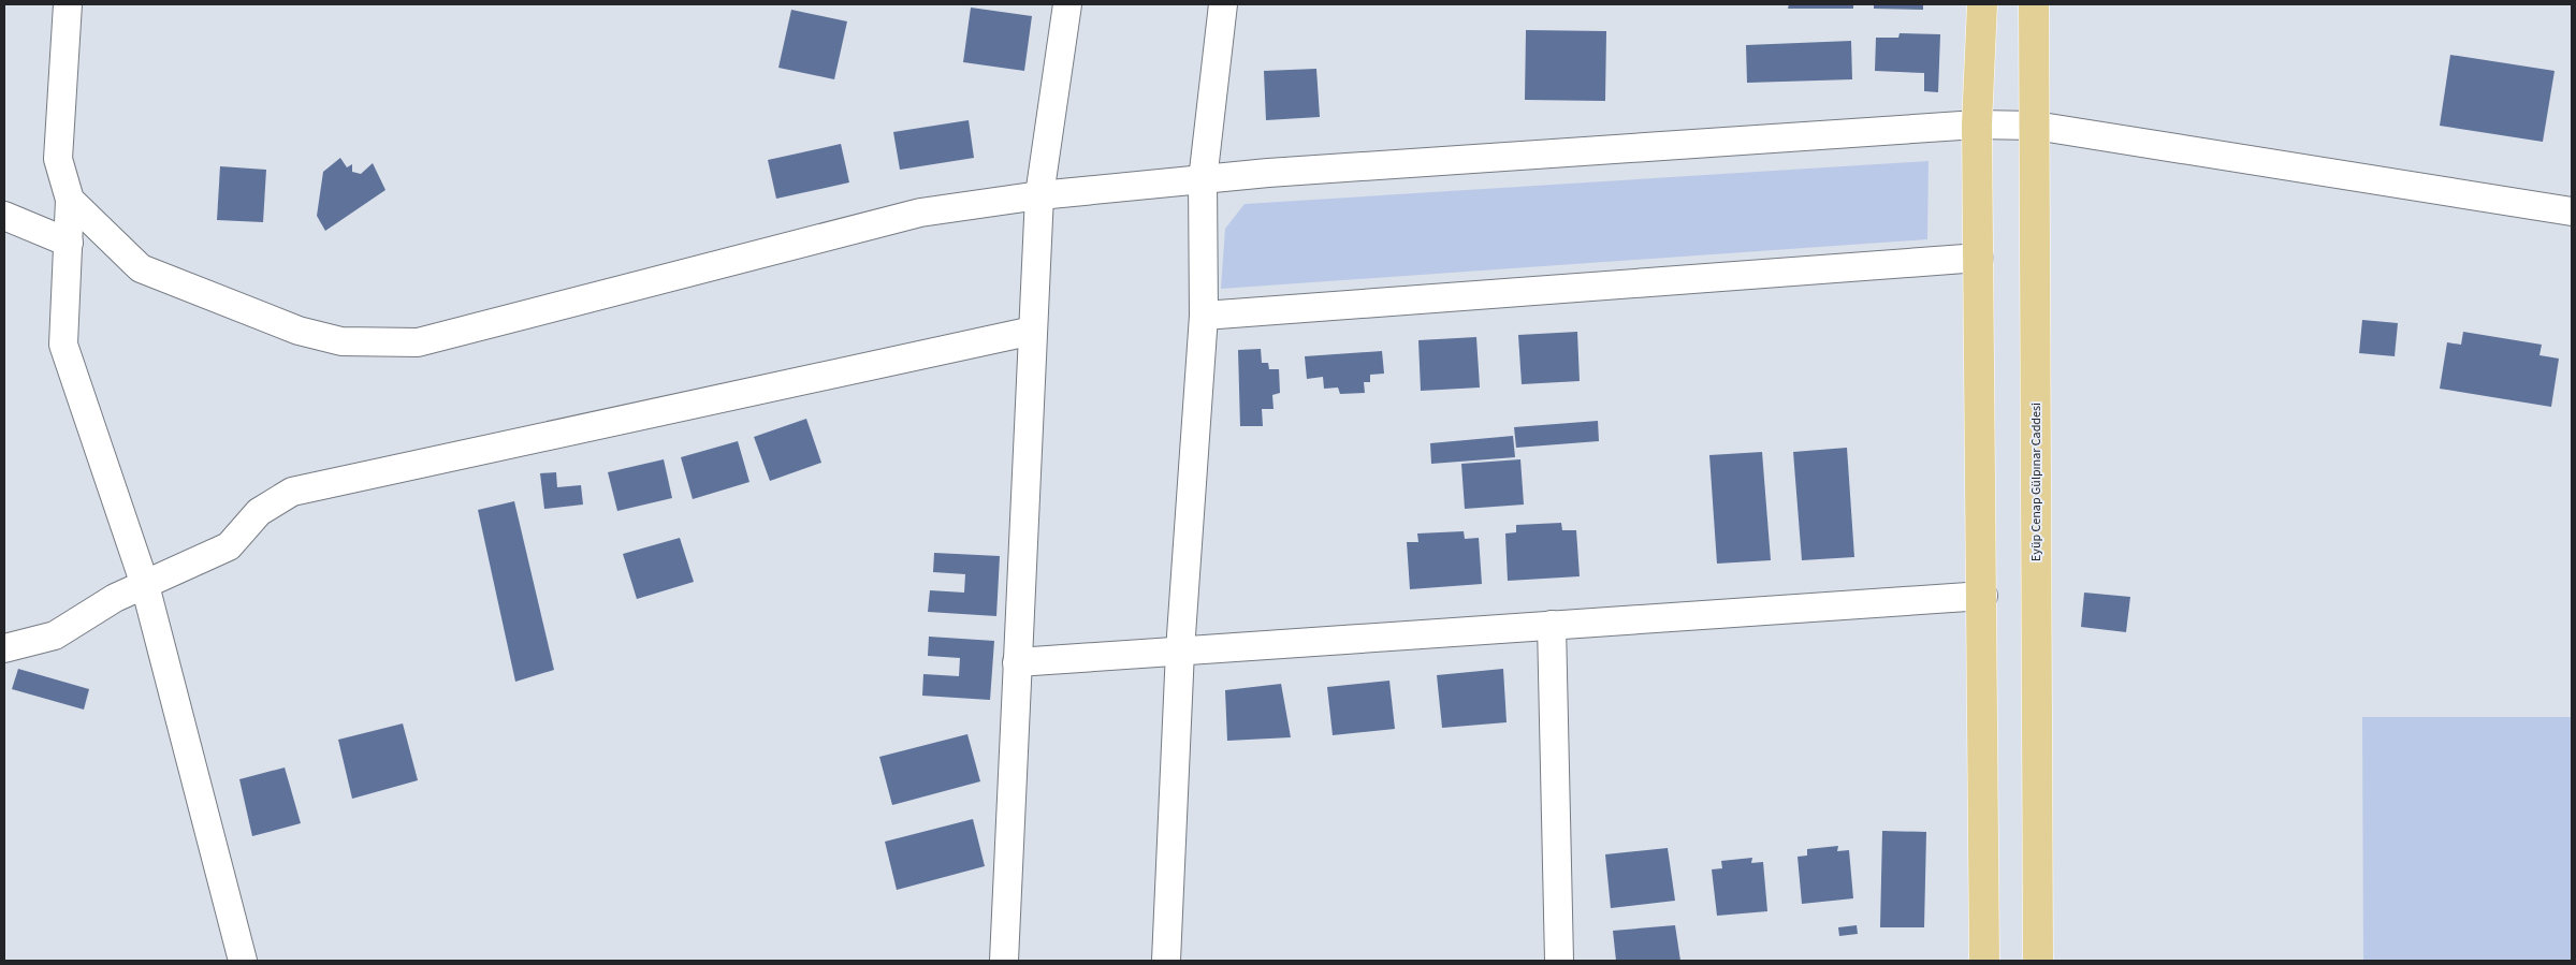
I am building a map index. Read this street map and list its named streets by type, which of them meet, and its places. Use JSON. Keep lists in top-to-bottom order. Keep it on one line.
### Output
{"streets":{"main road":["Eyüp Cenap Gülpınar Caddesi"]}}
